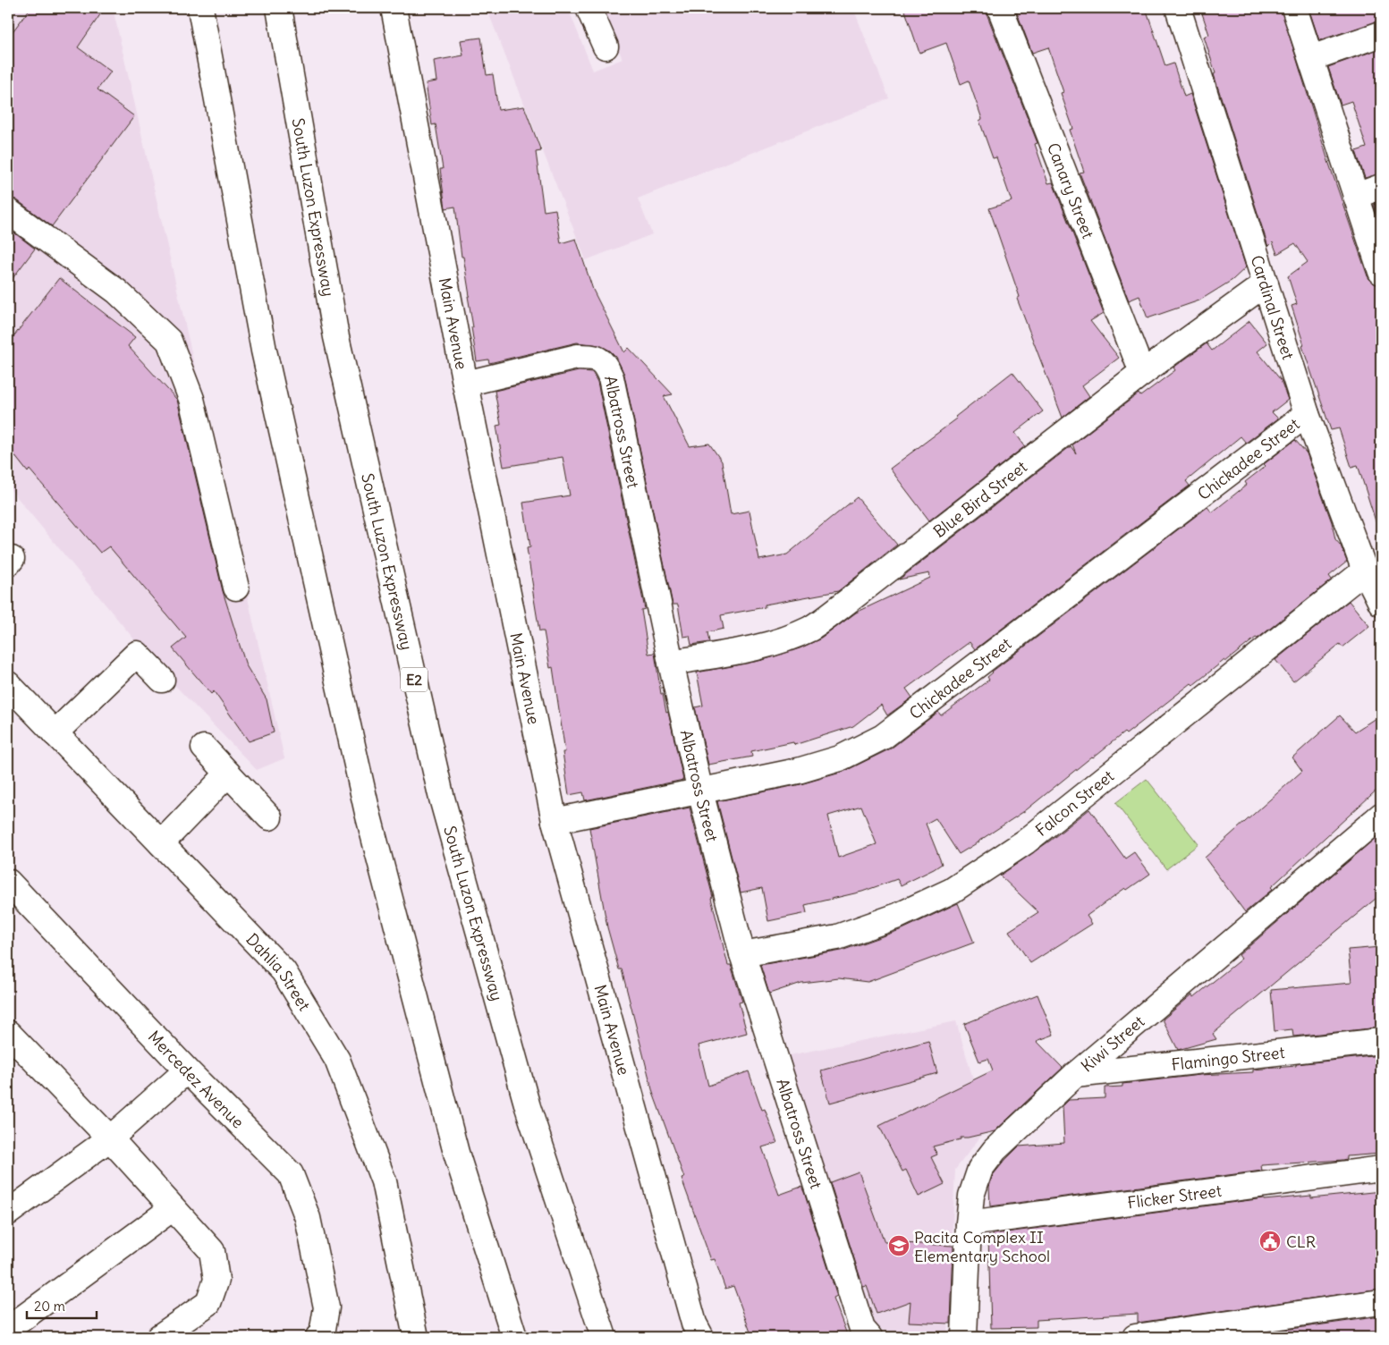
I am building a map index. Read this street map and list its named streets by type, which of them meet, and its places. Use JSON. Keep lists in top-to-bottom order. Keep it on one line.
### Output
{"streets":{"main road":["Canary Street","South Luzon Expressway","Cardinal Street","Main Avenue","Albatross Street","Chickadee Street","Blue Bird Street","E2","Falcon Street","Dahlia Street","Kiwi Street","Flamingo Street","Mercedez Avenue","Flicker Street"]},"crossings":[["Canary Street","Blue Bird Street"],["Cardinal Street","Chickadee Street"],["Cardinal Street","Blue Bird Street"],["Cardinal Street","Falcon Street"],["Main Avenue","Albatross Street"],["Main Avenue","Chickadee Street"],["Albatross Street","Chickadee Street"],["Albatross Street","Blue Bird Street"],["Albatross Street","Falcon Street"],["Kiwi Street","Flamingo Street"],["Kiwi Street","Flicker Street"]],"places":{"public building":["CLR"],"school or university":["Pacita Complex II Elementary School"]},"scale_bar":"20 m"}
